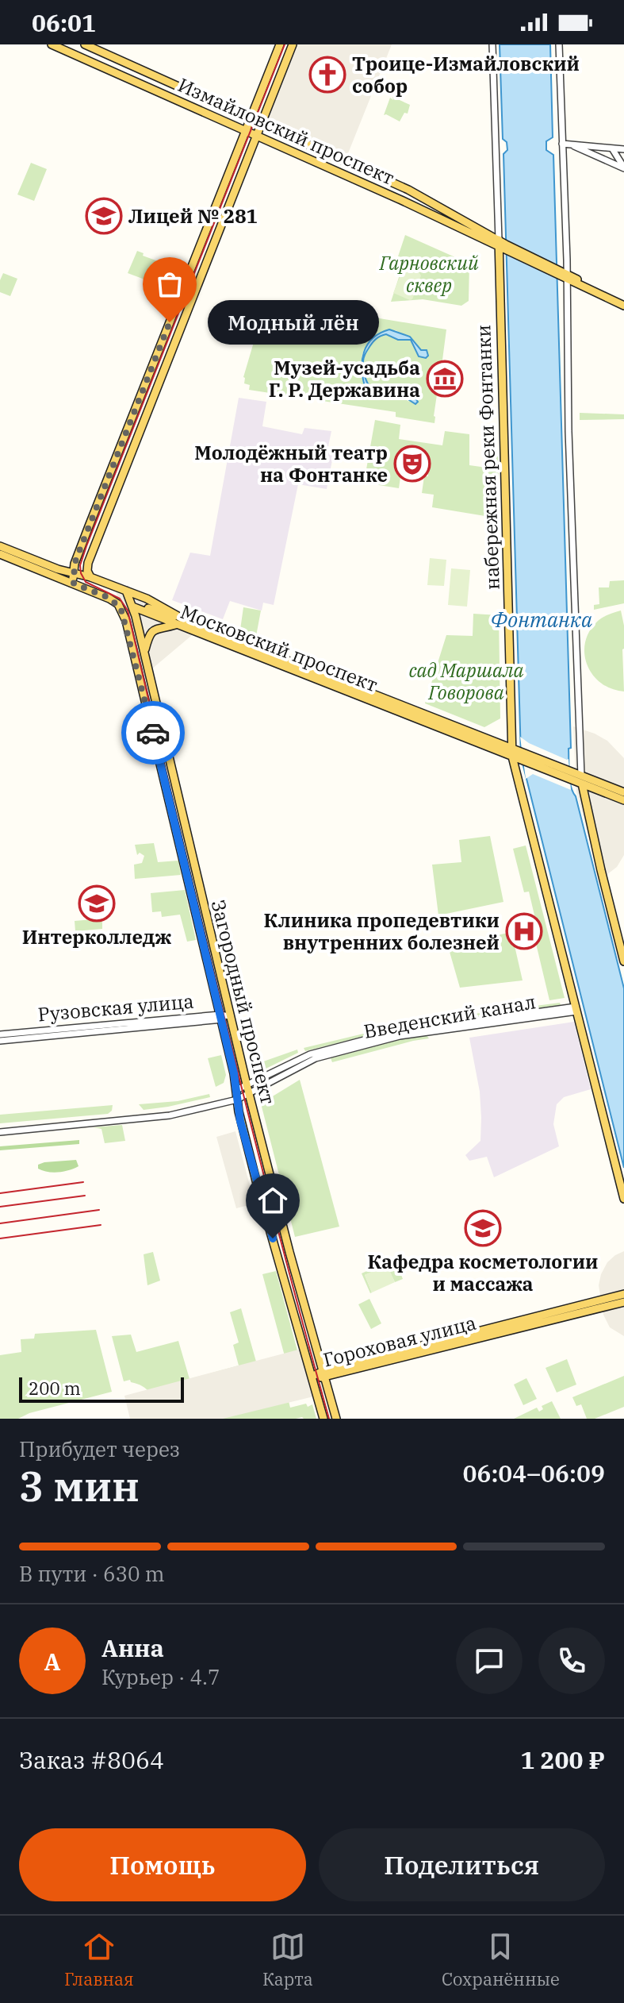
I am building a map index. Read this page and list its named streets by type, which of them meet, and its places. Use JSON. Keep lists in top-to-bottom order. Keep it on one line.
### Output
{"streets":{"main road":["Измайловский проспект","набережная реки Фонтанки","Московский проспект","Загородный проспект","Гороховая улица"],"street":["Рузовская улица","Введенский канал"]},"crossings":[["Измайловский проспект","набережная реки Фонтанки"],["набережная реки Фонтанки","Московский проспект"],["набережная реки Фонтанки","Введенский канал"],["Московский проспект","Загородный проспект"],["Загородный проспект","Рузовская улица"],["Загородный проспект","Введенский канал"],["Загородный проспект","Гороховая улица"]],"water":["Фонтанка"],"parks":["Гарновский сквер","сад Маршала Говорова"],"places":{"church":["Троице-Измайловский собор"],"school or university":["Лицей № 281","Интерколледж","Кафедра косметологии и массажа"],"other":["Модный лён"],"museum":["Музей-усадьба Г. Р. Державина"],"theatre":["Молодёжный театр на Фонтанке"],"hospital":["Клиника пропедевтики внутренних болезней"]},"scale_bar":"200 m","page":{"status":"06:01","bubble":"Модный лён","scale":"200 m","heading":["3 мин","Прибудет через","06:04–06:09"],"panel":["Анна","Курьер · 4.7","Заказ #8064","1 200 ₽"],"bar":"В пути · 630 m","round":"А","buttons":["Помощь","Поделиться"],"tabs":["Главная","Карта","Сохранённые"]}}
